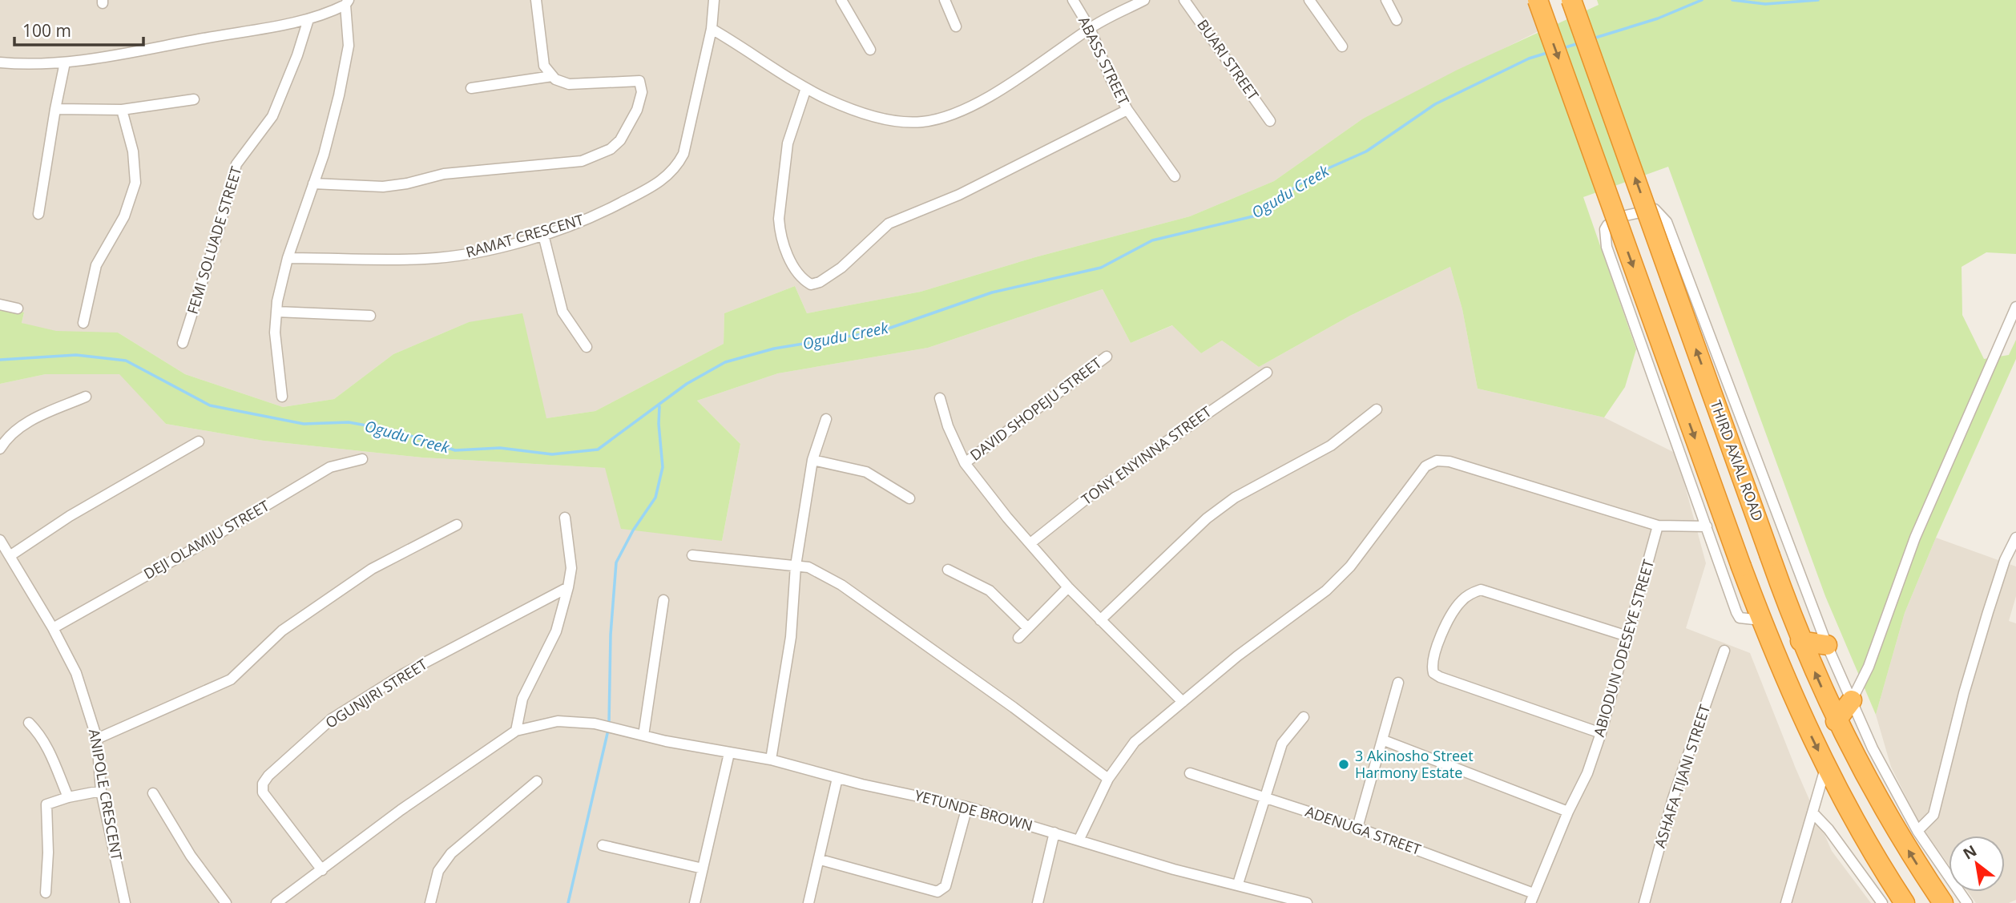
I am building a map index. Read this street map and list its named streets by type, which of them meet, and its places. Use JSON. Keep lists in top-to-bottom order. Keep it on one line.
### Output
{"streets":{"highway":["THIRD AXIAL ROAD"],"street":["BUARI STREET","ABASS STREET","RAMAT CRESCENT","FEMI SOLUADE STREET","DAVID SHOPEJU STREET","TONY ENYINNA STREET","DEJI OLAMIJU STREET","ABIODUN ODESEYE STREET","OGUNJIRI STREET","ASHAFA TIJANI STREET","ANIPOLE CRESCENT","YETUNDE BROWN","ADENUGA STREET"]},"crossings":[["DEJI OLAMIJU STREET","ANIPOLE CRESCENT"],["ABIODUN ODESEYE STREET","ADENUGA STREET"]],"water":["Ogudu Creek"],"places":["3 Akinosho Street Harmony Estate"],"scale_bar":"100 m","north":"top left"}
